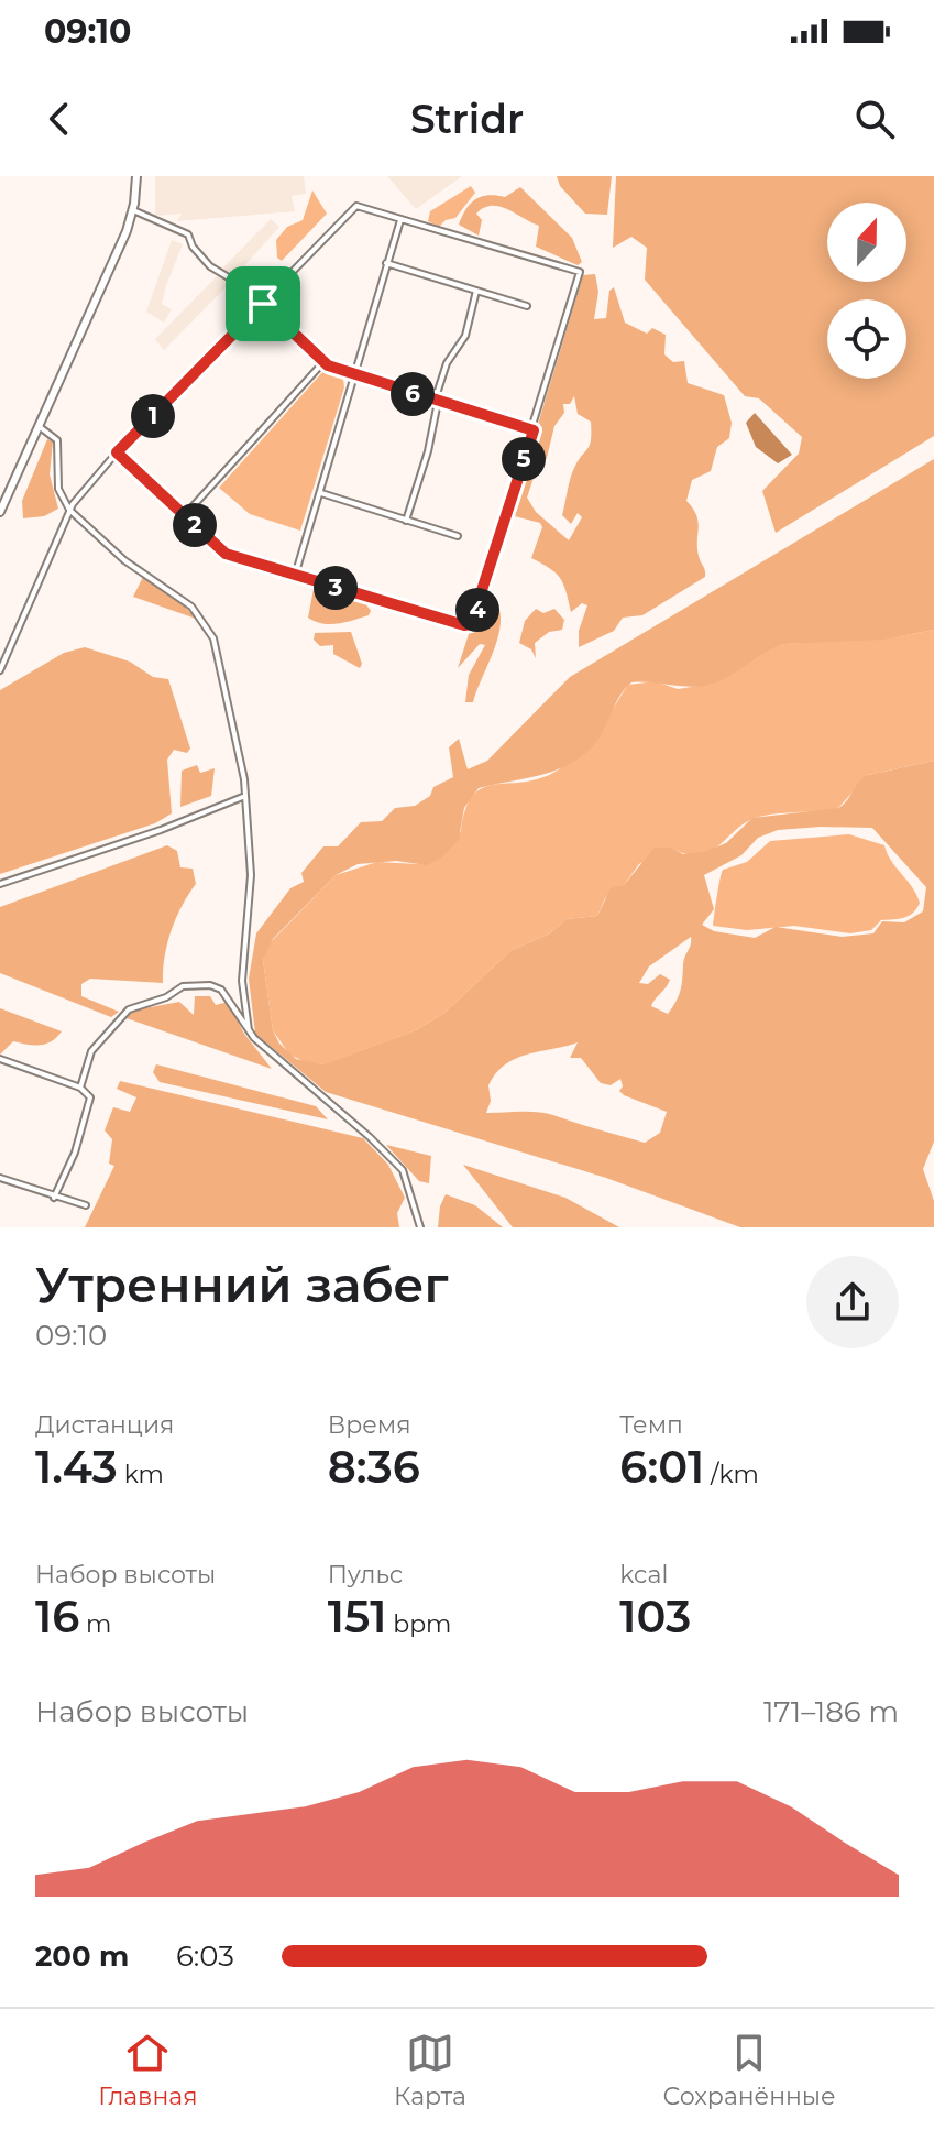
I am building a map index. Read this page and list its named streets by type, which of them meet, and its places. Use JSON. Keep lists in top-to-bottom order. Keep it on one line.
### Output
{"north":"top","page":{"status":"09:10","header":"Stridr","pins":["6","1","5","2","3","4"],"heading":["Утренний забег","09:10"],"stats":[["Дистанция","1.43 km"],["Время","8:36"],["Темп","6:01 /km"],["Набор высоты","16 m"],["Пульс","151 bpm"],["kcal","103"]],"chart":["Набор высоты","171–186 m"],"list":[{"name":"200 m","note":"6:03"}],"tabs":["Главная","Карта","Сохранённые"]}}
